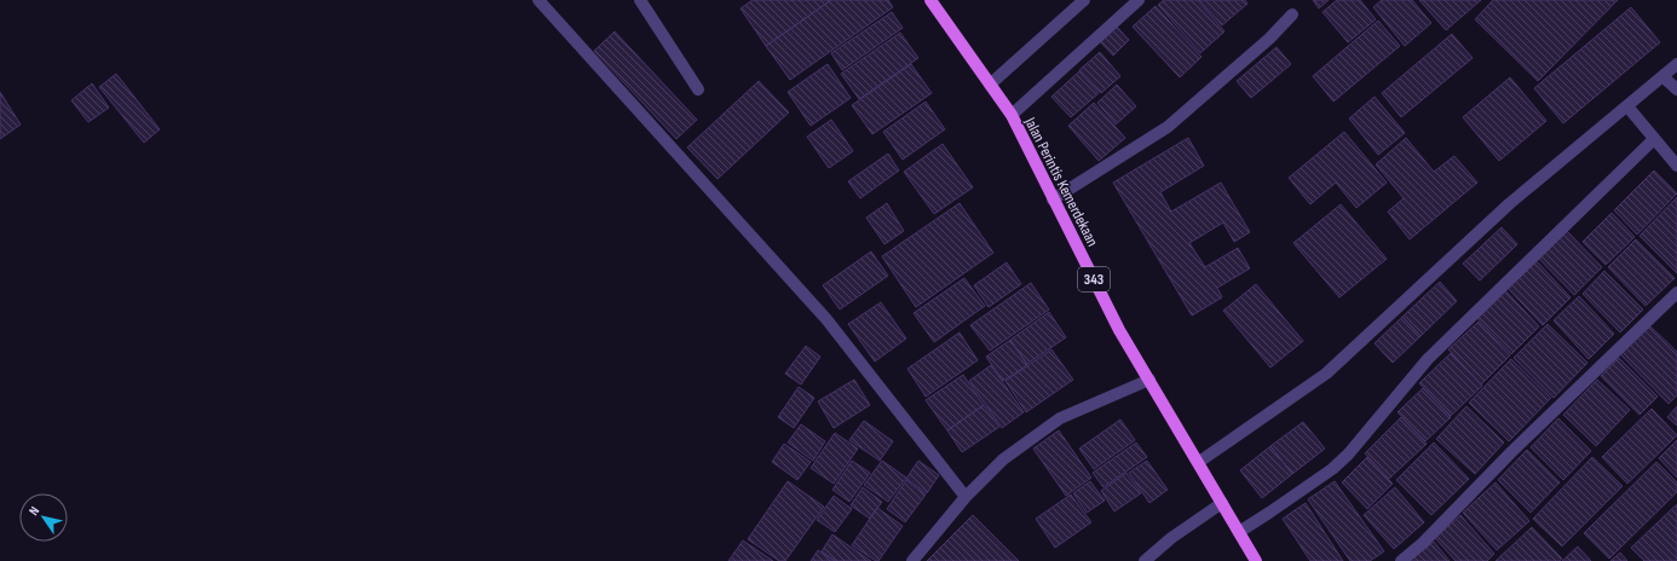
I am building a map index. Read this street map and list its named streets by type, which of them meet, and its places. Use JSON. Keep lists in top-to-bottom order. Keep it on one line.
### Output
{"streets":{"main road":["Jalan Perintis Kemerdekaan","343"]},"north":"top left"}
